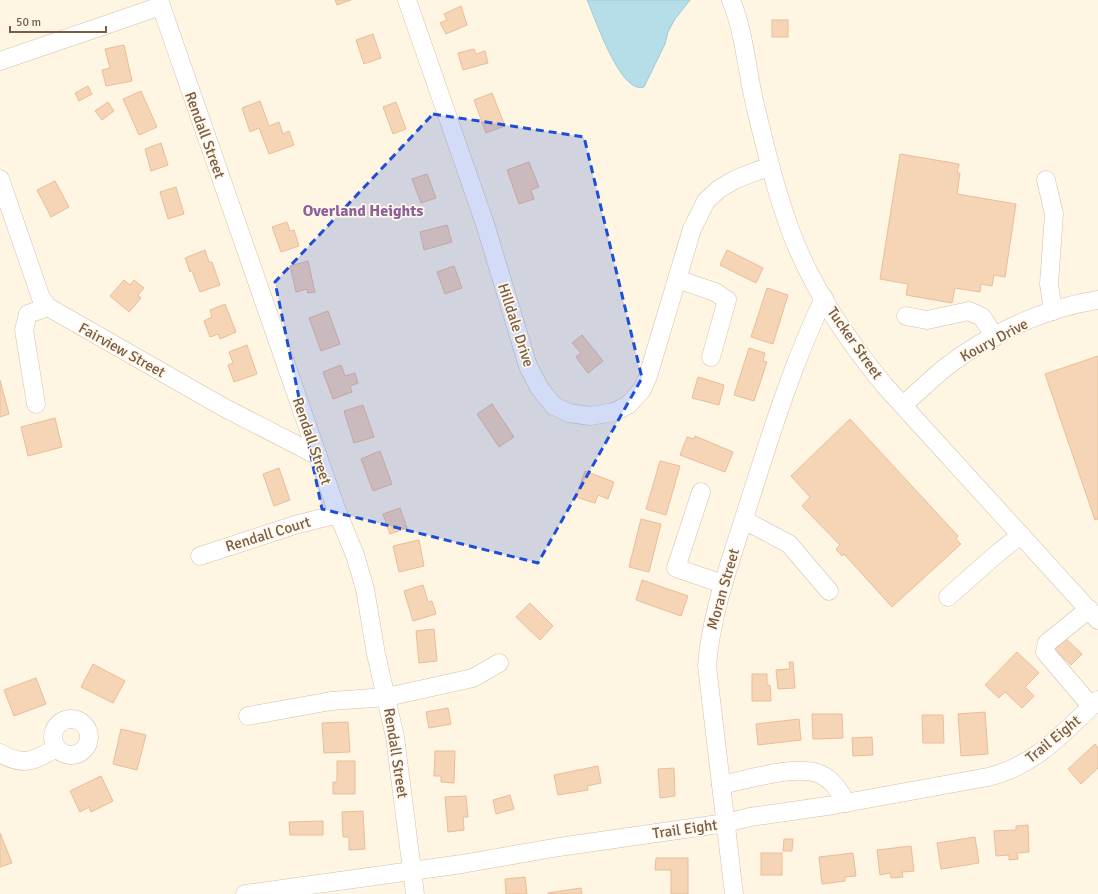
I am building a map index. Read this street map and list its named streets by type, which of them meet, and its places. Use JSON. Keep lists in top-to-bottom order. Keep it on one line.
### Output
{"streets":{"street":["Rendall Street","Hilldale Drive","Koury Drive","Tucker Street","Fairview Street","Rendall Court","Moran Street","Trail Eight"]},"crossings":[["Rendall Street","Fairview Street"],["Rendall Street","Rendall Court"],["Rendall Street","Trail Eight"],["Hilldale Drive","Tucker Street"],["Koury Drive","Tucker Street"],["Tucker Street","Moran Street"],["Moran Street","Trail Eight"]],"districts":["Overland Heights"],"scale_bar":"50 m"}
